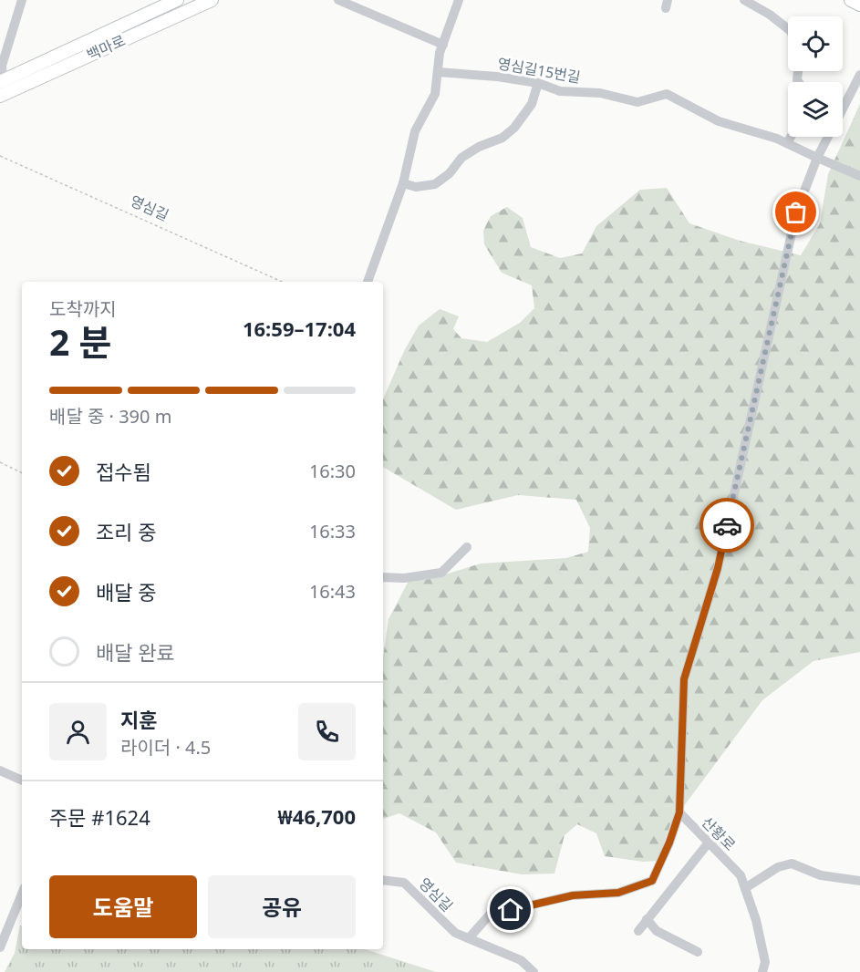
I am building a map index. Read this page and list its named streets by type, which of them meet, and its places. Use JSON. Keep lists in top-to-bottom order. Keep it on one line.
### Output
{"streets":{"main road":["백마로"],"street":["영심길15번길","영심길","산황로"]},"page":{"heading":["2 분","도착까지","16:59–17:04"],"panel":["지훈","라이더 · 4.5","주문 #1624","₩46,700"],"bar":"배달 중 · 390 m","list":[["접수됨","16:30"],["조리 중","16:33"],["배달 중","16:43"],"배달 완료"],"buttons":["도움말","공유"]}}
